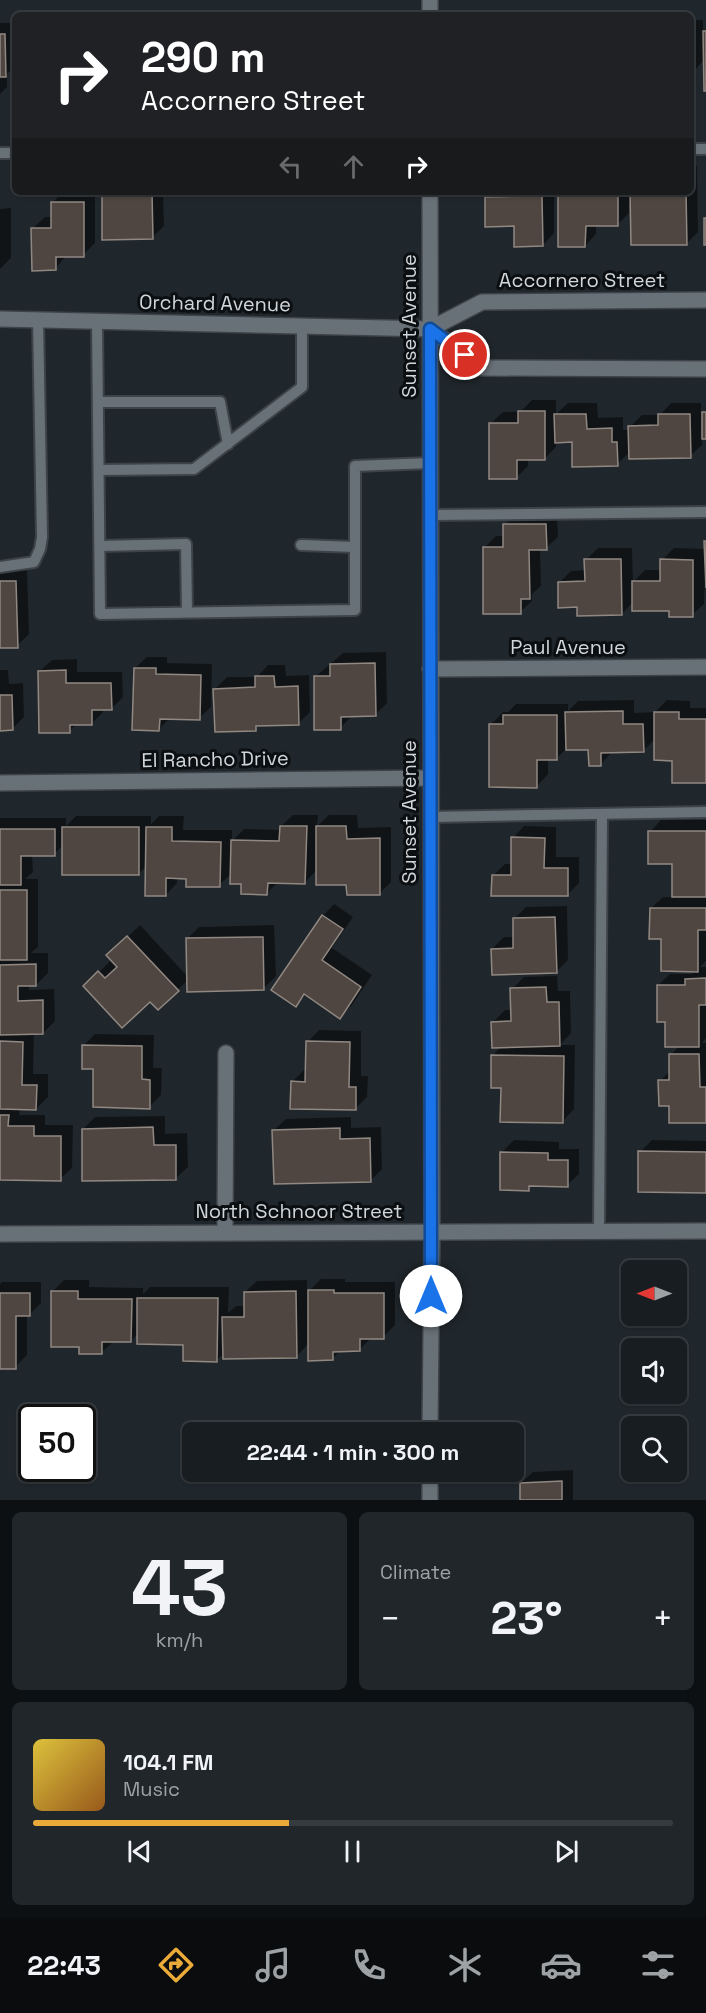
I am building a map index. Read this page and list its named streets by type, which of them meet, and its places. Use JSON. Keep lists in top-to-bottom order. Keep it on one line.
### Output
{"streets":{"street":["Accornero Street","Orchard Avenue","Sunset Avenue","Paul Avenue","El Rancho Drive","North Schnoor Street"]},"crossings":[["Accornero Street","Orchard Avenue"],["Accornero Street","Sunset Avenue"],["Orchard Avenue","Sunset Avenue"],["Sunset Avenue","Paul Avenue"],["Sunset Avenue","El Rancho Drive"],["Sunset Avenue","North Schnoor Street"]],"north":"left","page":{"turn":["290 m","Accornero Street"],"limit":"50","trip":"22:44 · 1 min · 300 m","tile":[["43","km/h"],"Climate"],"heat":["−","23°","+"],"song":["104.1 FM","Music"],"tabs":"22:43"}}
